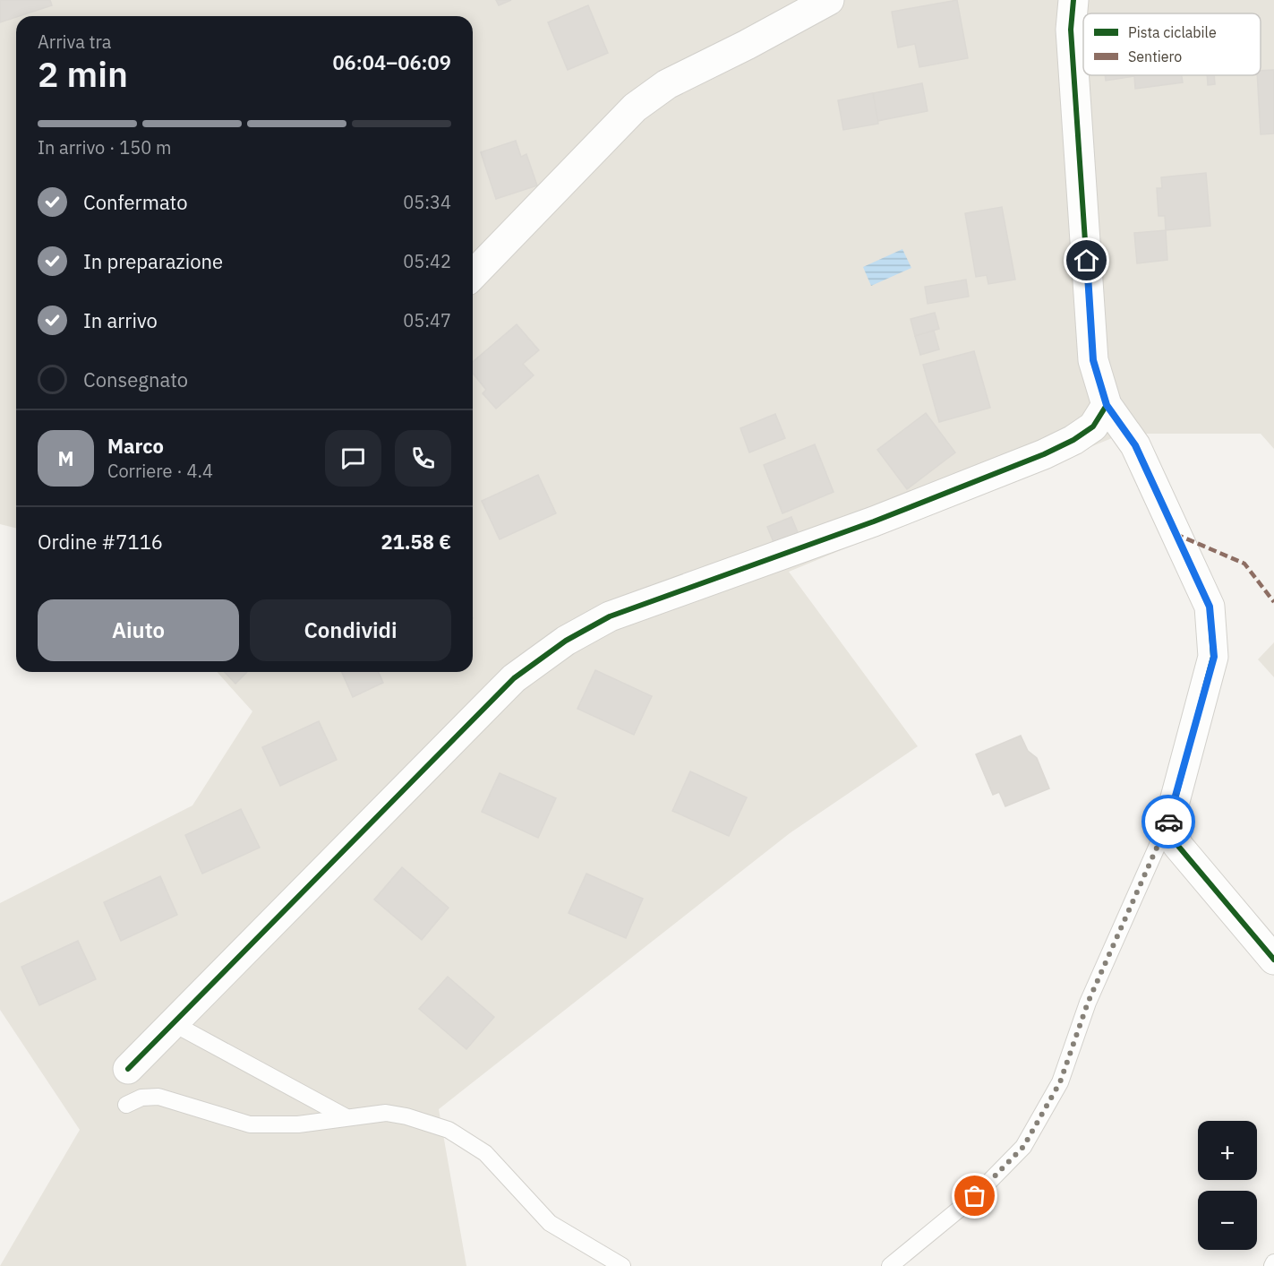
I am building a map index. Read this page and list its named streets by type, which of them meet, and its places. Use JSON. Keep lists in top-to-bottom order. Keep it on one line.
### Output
{"legend":["Pista ciclabile","Sentiero"],"page":{"heading":["2 min","Arriva tra","06:04–06:09"],"panel":["Marco","Corriere · 4.4","Ordine #7116","21.58 €"],"bar":"In arrivo · 150 m","list":[["Confermato","05:34"],["In preparazione","05:42"],["In arrivo","05:47"],"Consegnato"],"round":"M","buttons":["Aiuto","Condividi"],"map_buttons":["+","−"]}}
